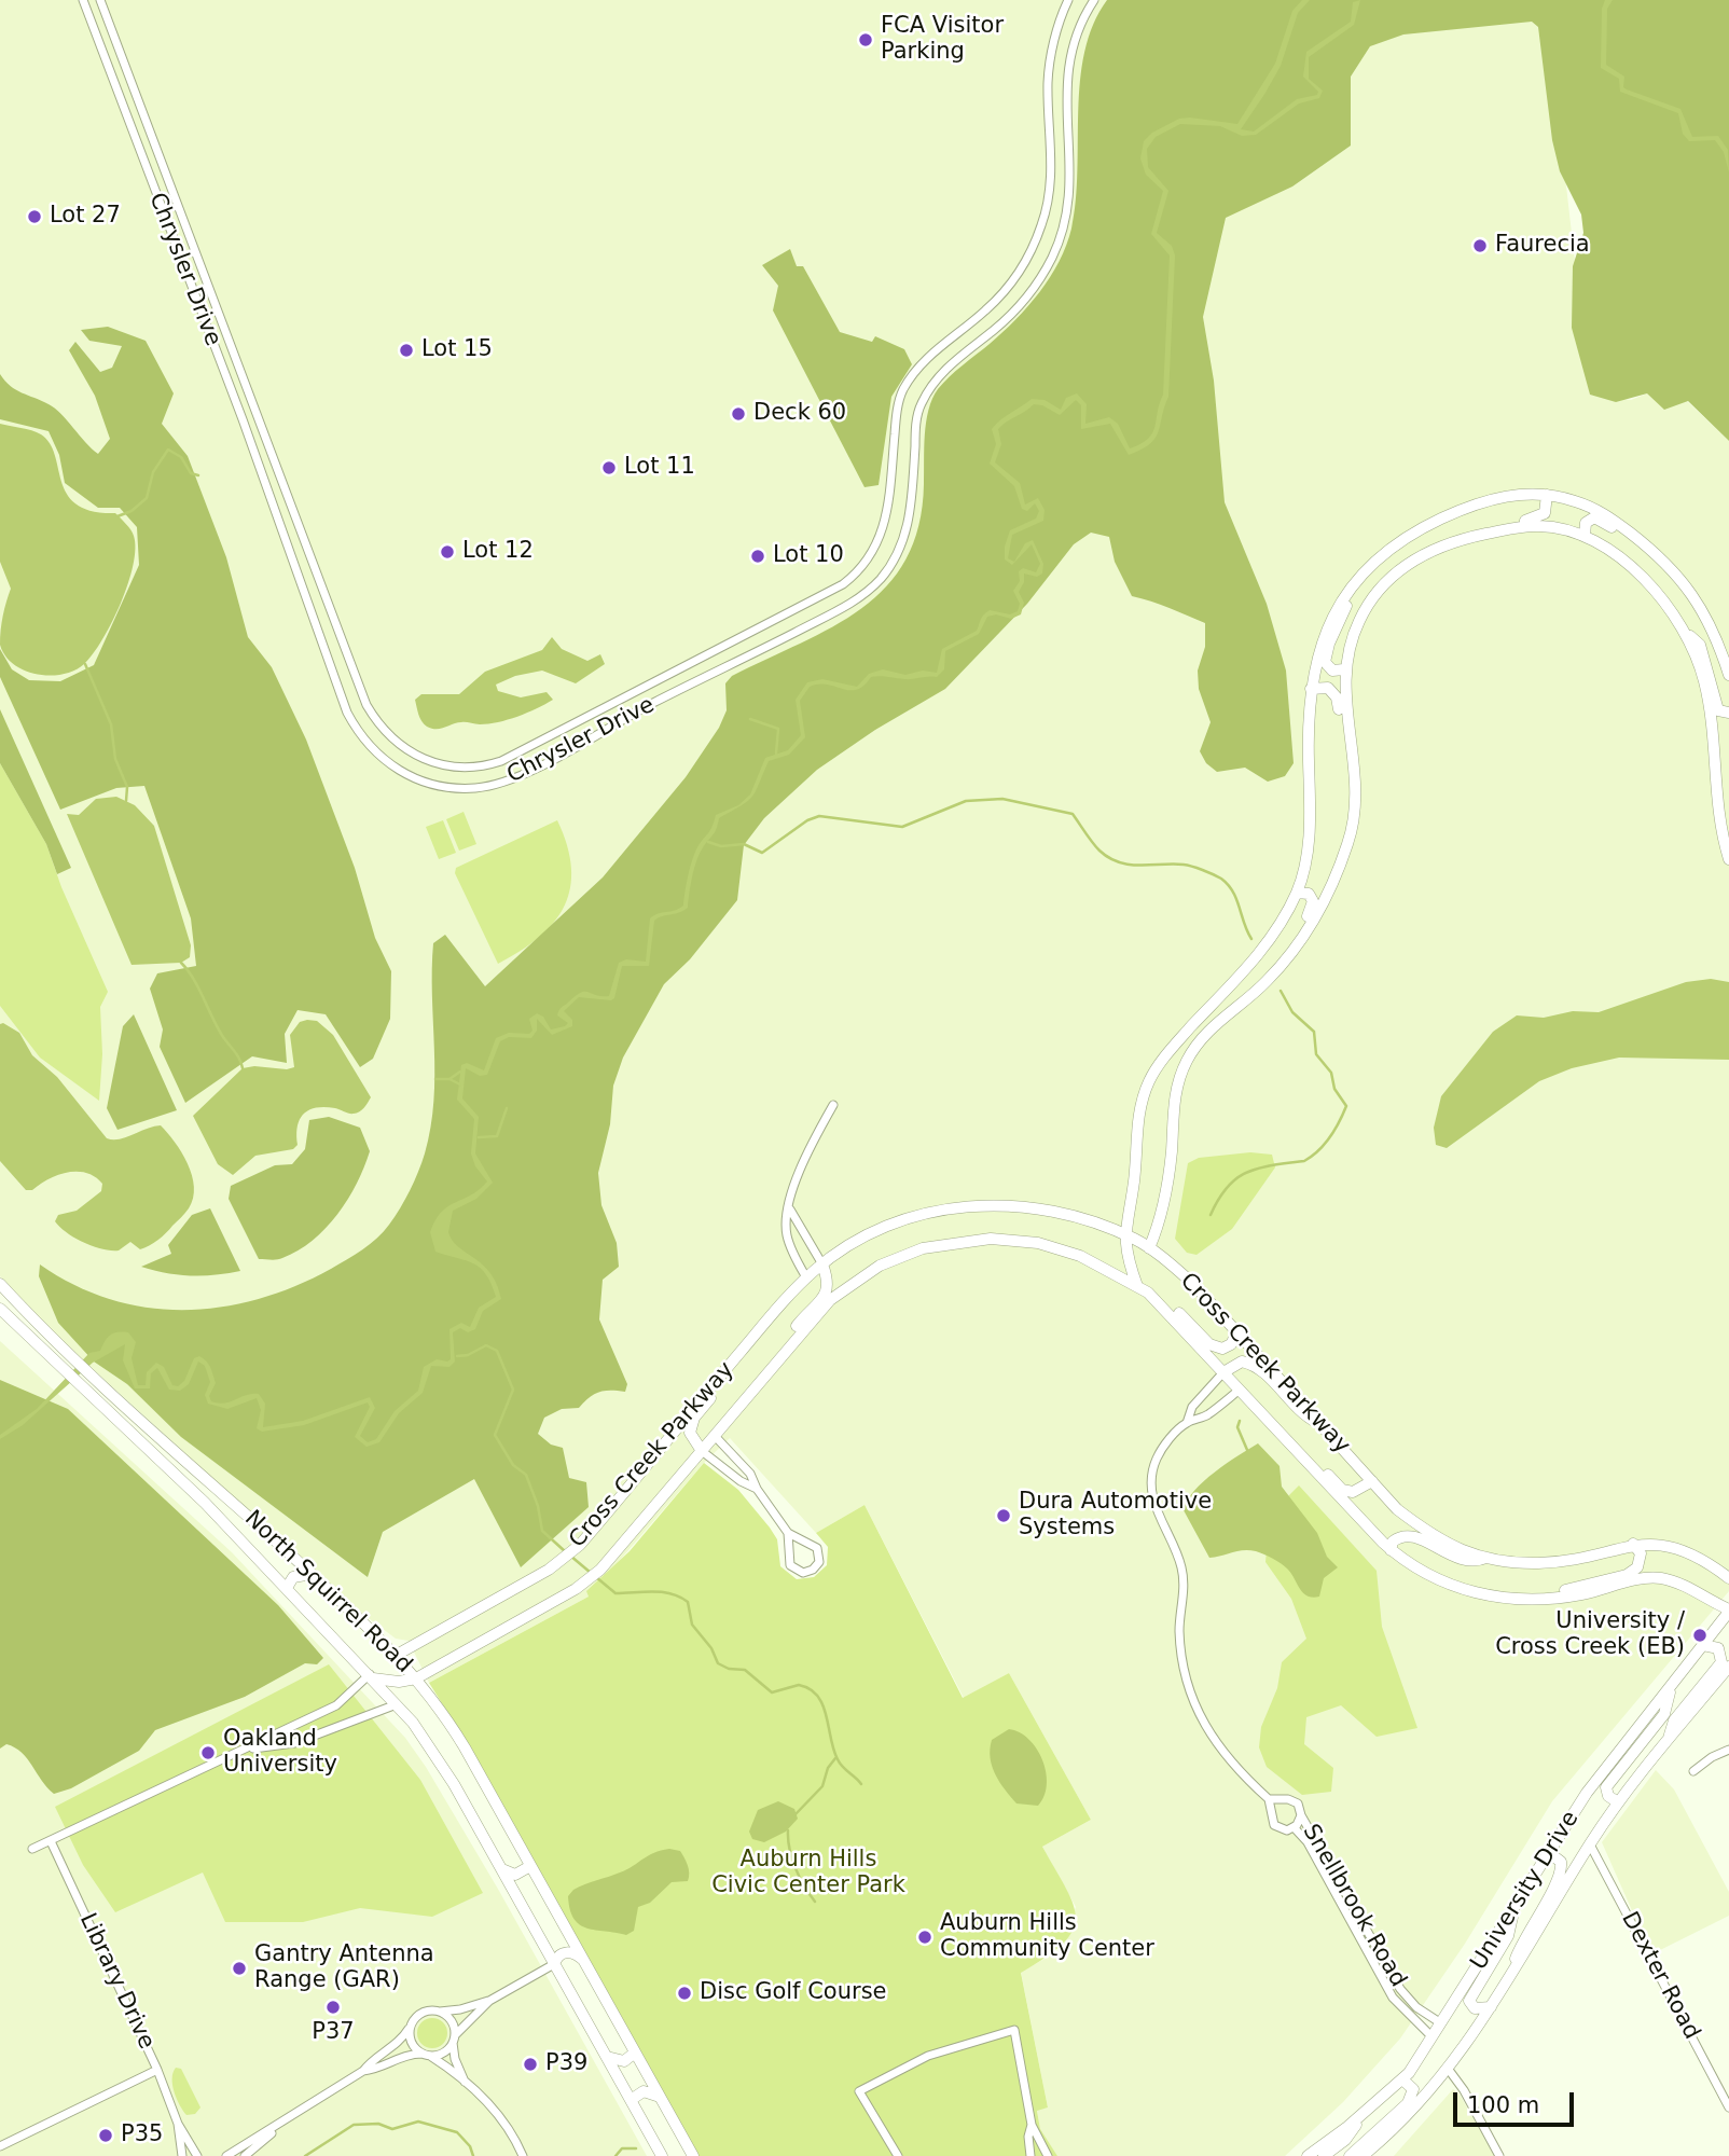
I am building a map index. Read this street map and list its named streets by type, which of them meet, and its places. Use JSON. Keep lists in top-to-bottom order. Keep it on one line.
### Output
{"streets":{"street":["Chrysler Drive","Cross Creek Parkway","North Squirrel Road","University Drive","Snellbrook Road","Dexter Road","Library Drive"]},"crossings":[["Cross Creek Parkway","North Squirrel Road"],["Cross Creek Parkway","University Drive"],["University Drive","Snellbrook Road"],["University Drive","Dexter Road"]],"parks":["Auburn Hills Civic Center Park"],"places":["FCA Visitor Parking","Lot 27","Faurecia","Lot 15","Deck 60","Lot 11","Lot 12","Lot 10","Dura Automotive Systems","University / Cross Creek (EB)","Oakland University","Auburn Hills Community Center","Gantry Antenna Range (GAR)","Disc Golf Course","P37","P39","P35"],"scale_bar":"100 m"}
